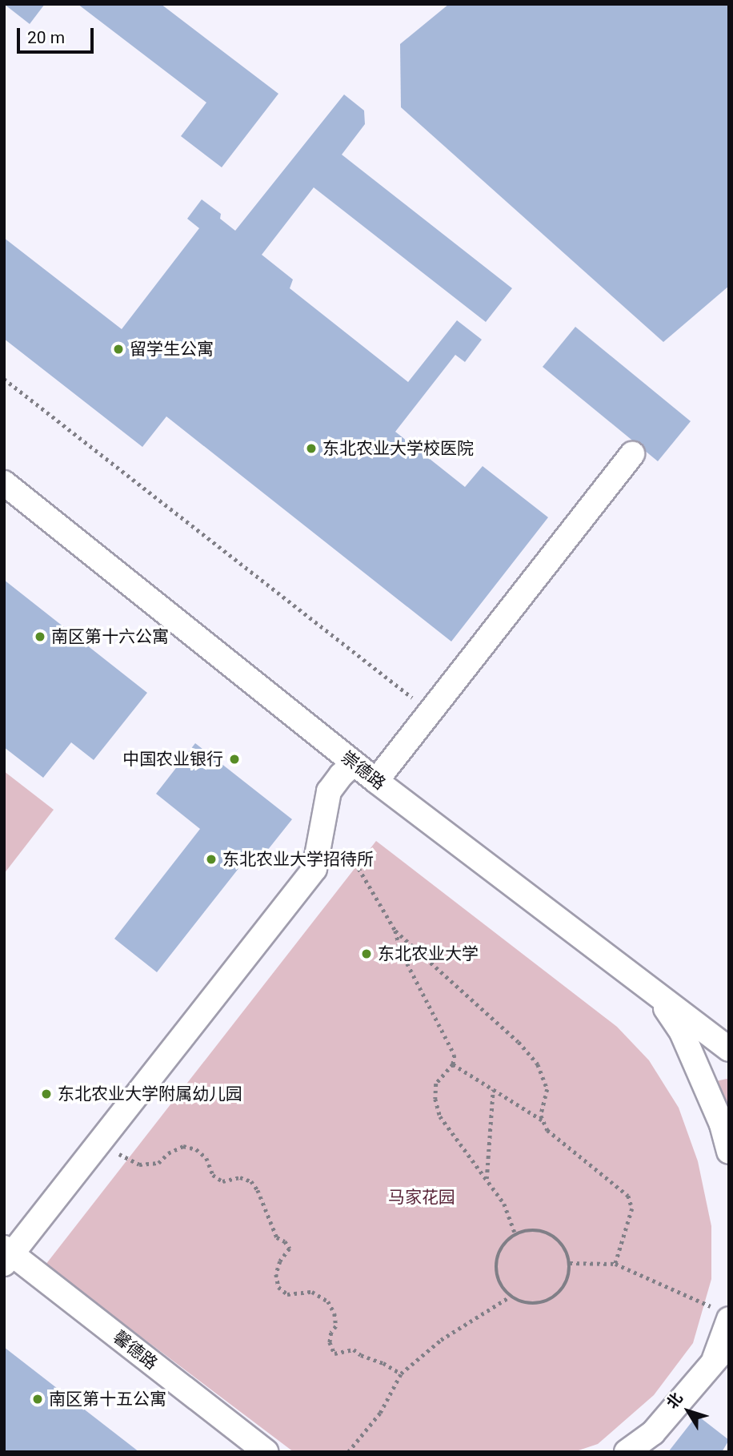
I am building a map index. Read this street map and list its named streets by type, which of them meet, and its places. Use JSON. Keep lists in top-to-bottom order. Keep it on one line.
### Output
{"streets":{"street":["崇德路","馨德路"]},"parks":["马家花园"],"places":["留学生公寓","东北农业大学校医院","南区第十六公寓","中国农业银行","东北农业大学招待所","东北农业大学","东北农业大学附属幼儿园","南区第十五公寓"],"scale_bar":"20 m","north":"top left"}
